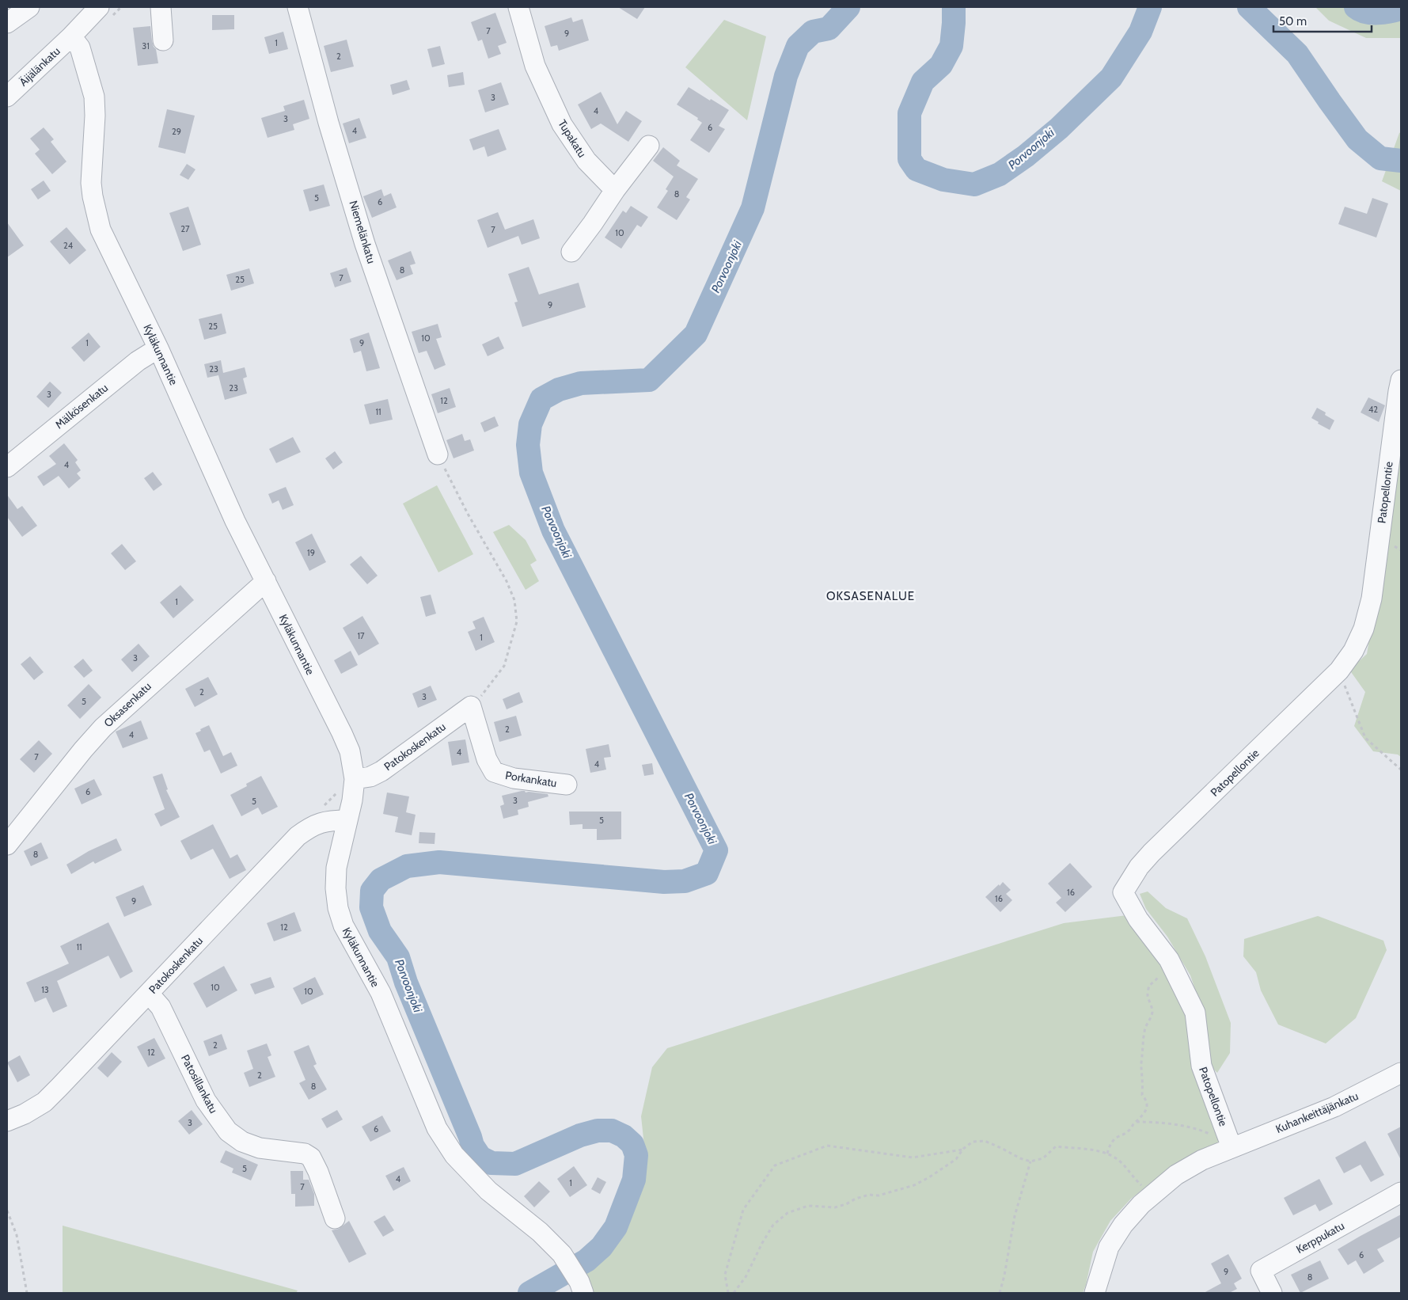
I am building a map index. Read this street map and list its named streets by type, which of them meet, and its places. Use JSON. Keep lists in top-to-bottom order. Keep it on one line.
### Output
{"streets":{"street":["Äijälänkatu","Tupakatu","Niemelänkatu","Kyläkunnantie","Mälkösenkatu","Patopellontie","Oksasenkatu","Patokoskenkatu","Porkankatu","Patosillankatu","Kuhankeittäjänkatu","Kerppukatu"]},"crossings":[["Äijälänkatu","Kyläkunnantie"],["Kyläkunnantie","Mälkösenkatu"],["Kyläkunnantie","Oksasenkatu"],["Kyläkunnantie","Patokoskenkatu"],["Patopellontie","Kuhankeittäjänkatu"],["Patokoskenkatu","Porkankatu"],["Patokoskenkatu","Patosillankatu"]],"districts":["OKSASENALUE"],"water":["Porvoonjoki"],"house_numbers":["7","9","1","31","2","3","4","3","6","4","29","8","5","6","27","7","10","24","8","7","25","9","25","10","1","9","23","23","3","12","42","11","4","19","1","17","1","3","2","3","5","2","4","4","7","4","6","3","5","5","8","16","16","9","12","11","10","13","10","2","12","2","8","3","6","5","4","1","7","6","9","8"],"scale_bar":"50 m"}
